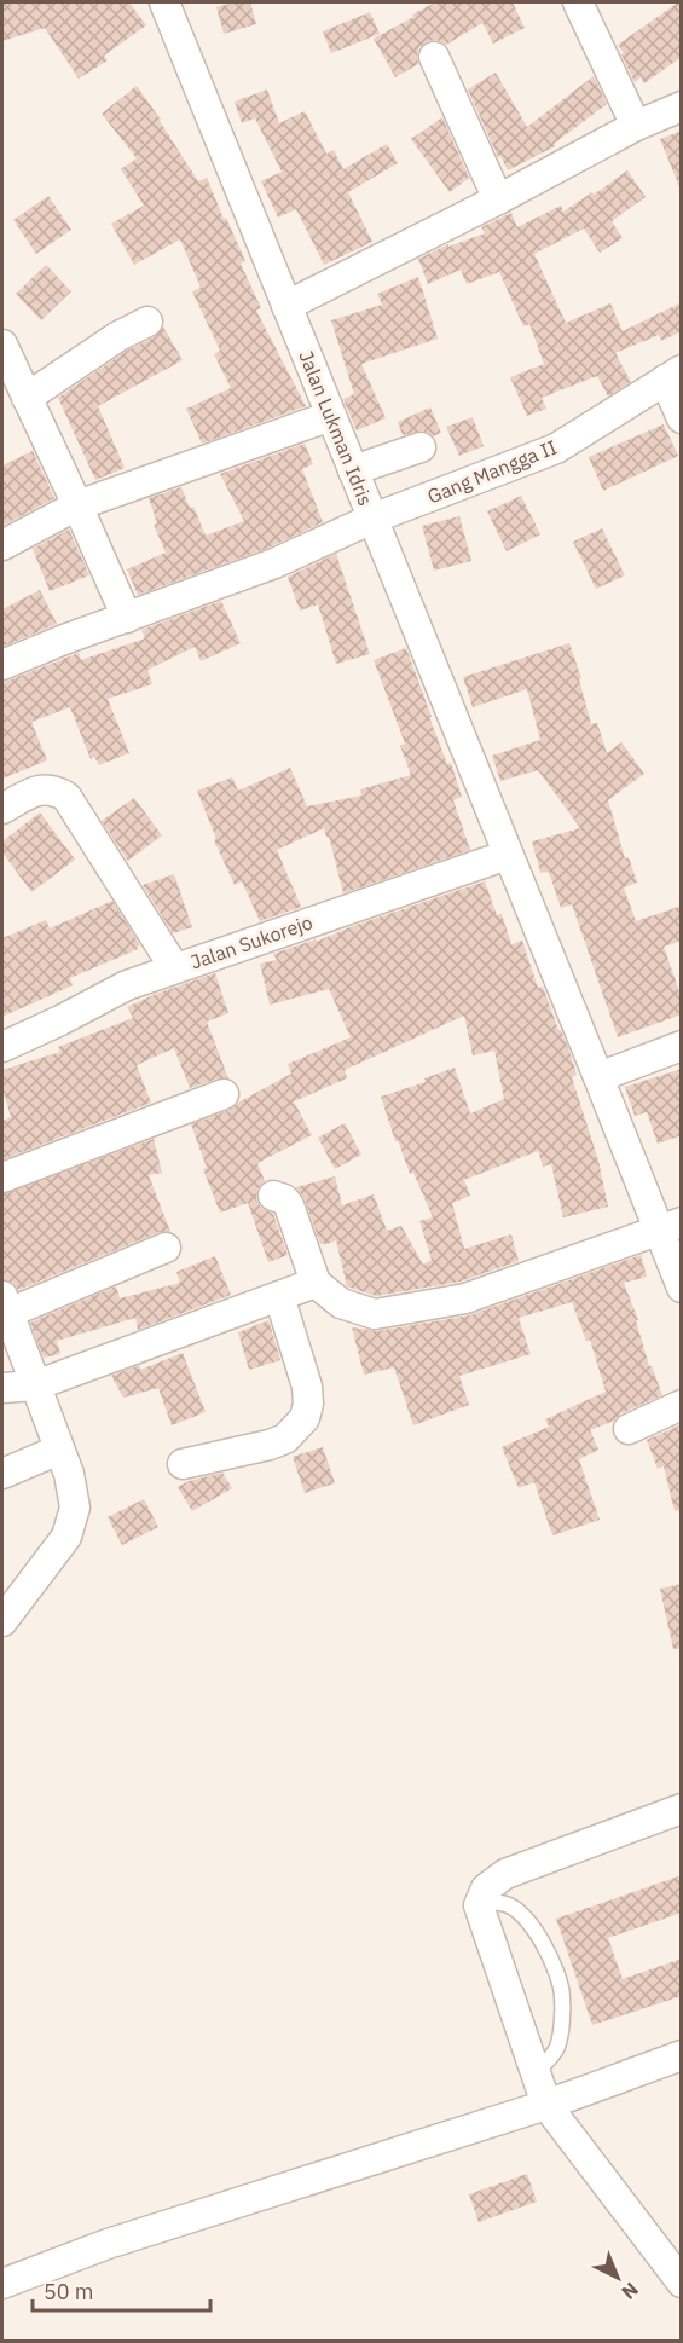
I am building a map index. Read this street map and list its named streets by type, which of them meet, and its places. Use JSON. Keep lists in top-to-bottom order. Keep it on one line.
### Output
{"streets":{"street":["Jalan Lukman Idris","Gang Mangga II","Jalan Sukorejo"]},"crossings":[["Jalan Lukman Idris","Gang Mangga II"],["Jalan Lukman Idris","Jalan Sukorejo"]],"scale_bar":"50 m","north":"bottom right"}
